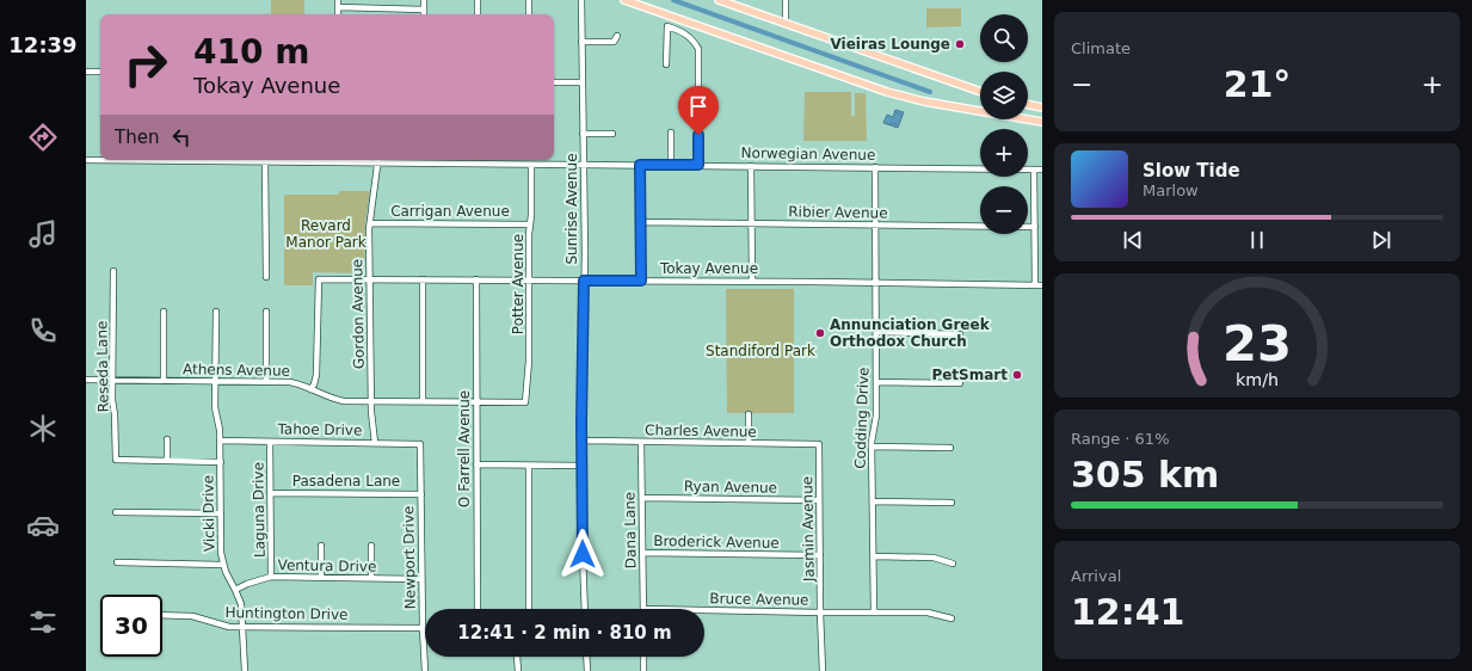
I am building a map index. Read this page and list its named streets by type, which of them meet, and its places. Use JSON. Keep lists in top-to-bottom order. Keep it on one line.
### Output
{"streets":{"street":["Norwegian Avenue","Sunrise Avenue","Carrigan Avenue","Ribier Avenue","Tokay Avenue","Potter Avenue","Gordon Avenue","Reseda Lane","Athens Avenue","Codding Drive","Tahoe Drive","Charles Avenue","O Farrell Avenue","Pasadena Lane","Ryan Avenue","Laguna Drive","Vicki Drive","Jasmin Avenue","Dana Lane","Broderick Avenue","Newport Drive","Ventura Drive","Bruce Avenue","Huntington Drive"]},"crossings":[["Norwegian Avenue","Sunrise Avenue"],["Norwegian Avenue","Potter Avenue"],["Norwegian Avenue","Gordon Avenue"],["Norwegian Avenue","Codding Drive"],["Sunrise Avenue","Tokay Avenue"],["Sunrise Avenue","Charles Avenue"],["Carrigan Avenue","Potter Avenue"],["Carrigan Avenue","Gordon Avenue"],["Ribier Avenue","Codding Drive"],["Tokay Avenue","Potter Avenue"],["Tokay Avenue","Gordon Avenue"],["Tokay Avenue","Athens Avenue"],["Tokay Avenue","Codding Drive"],["Tokay Avenue","O Farrell Avenue"],["Potter Avenue","Athens Avenue"],["Gordon Avenue","Athens Avenue"],["Gordon Avenue","Tahoe Drive"],["Reseda Lane","Athens Avenue"],["Athens Avenue","O Farrell Avenue"],["Athens Avenue","Vicki Drive"],["Codding Drive","Bruce Avenue"],["Tahoe Drive","Laguna Drive"],["Tahoe Drive","Vicki Drive"],["Tahoe Drive","Newport Drive"],["Charles Avenue","Jasmin Avenue"],["Charles Avenue","Dana Lane"],["Pasadena Lane","Laguna Drive"],["Pasadena Lane","Newport Drive"],["Ryan Avenue","Jasmin Avenue"],["Ryan Avenue","Dana Lane"],["Laguna Drive","Ventura Drive"],["Vicki Drive","Ventura Drive"],["Vicki Drive","Huntington Drive"],["Jasmin Avenue","Broderick Avenue"],["Jasmin Avenue","Bruce Avenue"],["Dana Lane","Broderick Avenue"],["Newport Drive","Ventura Drive"],["Newport Drive","Huntington Drive"]],"parks":["Revard Manor Park","Standiford Park"],"places":["Vieiras Lounge","Annunciation Greek Orthodox Church","PetSmart"],"page":{"tabs":"12:39","tile":["Climate",["Range · 61%","305 km"],["Arrival","12:41"]],"map_buttons":["+","−"],"turn":["410 m","Tokay Avenue"],"heat":["−","21°","+"],"then":"Then","song":["Slow Tide","Marlow"],"limit":"30","trip":"12:41 · 2 min · 810 m","gauge":["23","km/h"]}}
